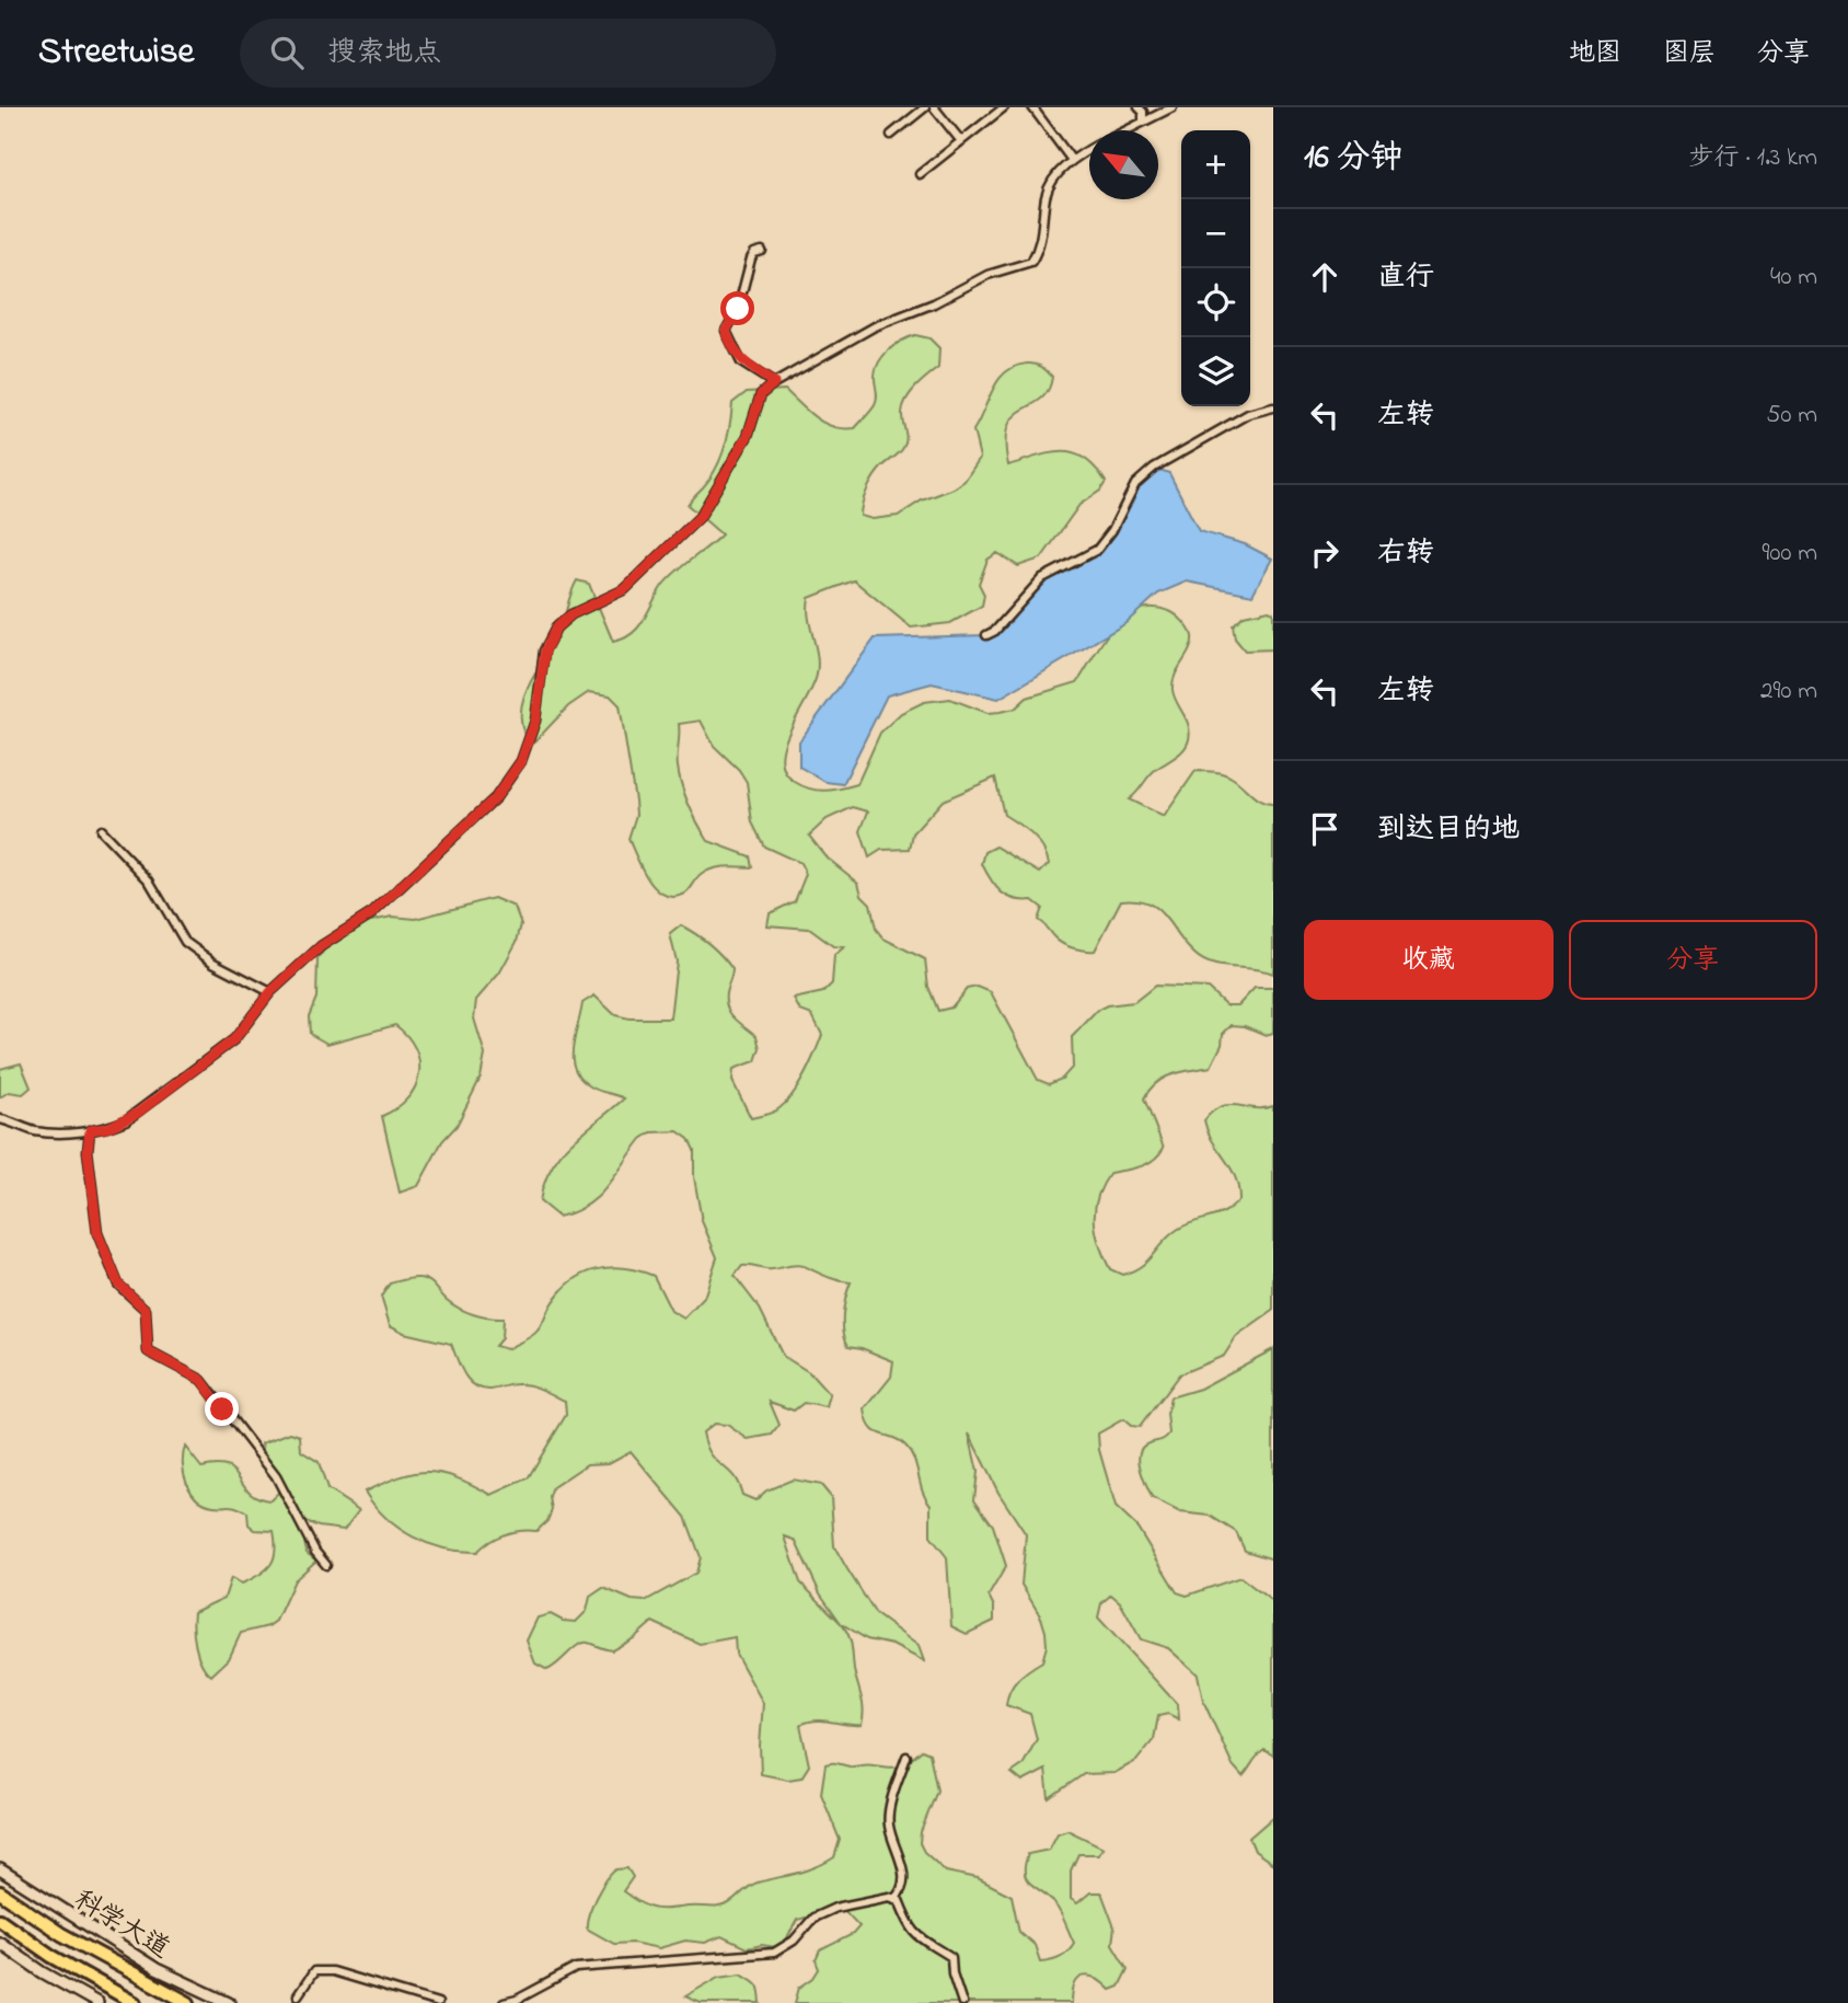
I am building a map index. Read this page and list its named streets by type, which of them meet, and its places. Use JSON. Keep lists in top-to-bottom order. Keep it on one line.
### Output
{"streets":{"main road":["科学大道"]},"north":"top left","page":{"header":"Streetwise","search":"搜索地点","nav":["地图","图层","分享"],"heading":["16 分钟","步行 · 1.3 km"],"map_buttons":["+","−"],"list":[["直行","40 m"],["左转","50 m"],["右转","900 m"],["左转","290 m"],"到达目的地"],"buttons":["收藏","分享"]}}
